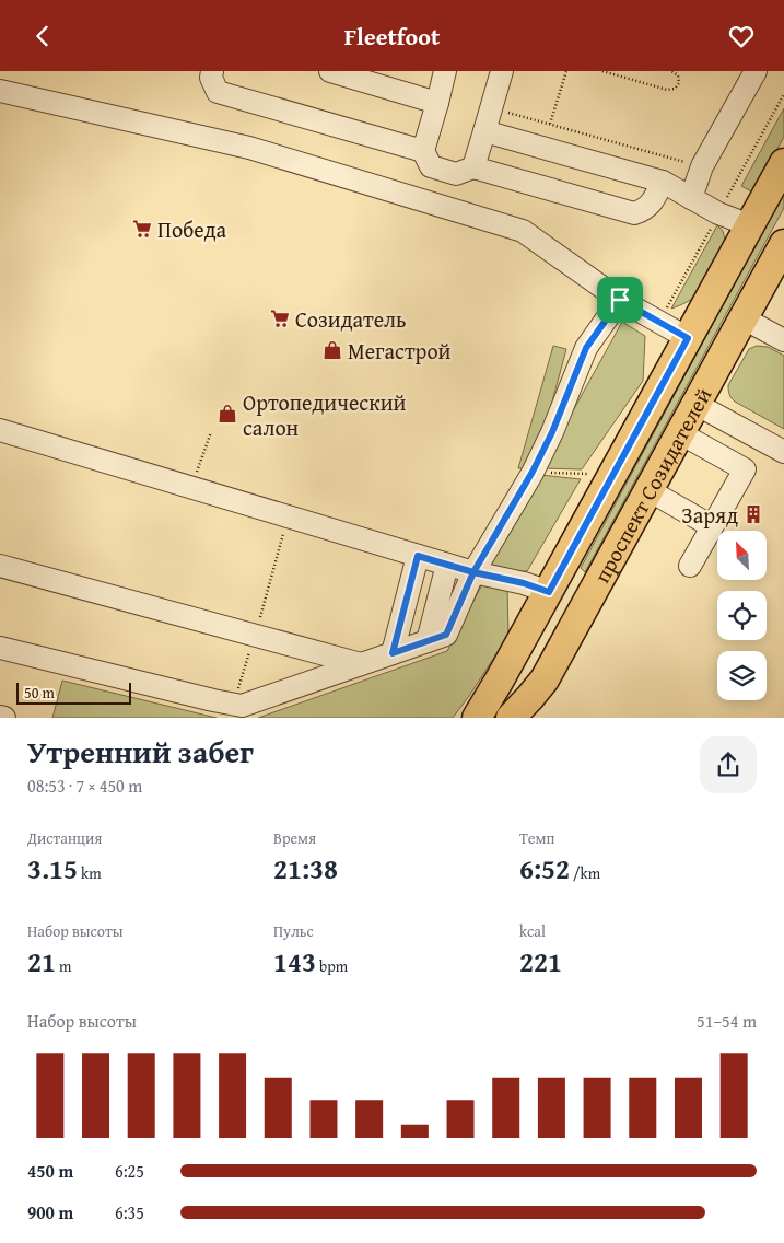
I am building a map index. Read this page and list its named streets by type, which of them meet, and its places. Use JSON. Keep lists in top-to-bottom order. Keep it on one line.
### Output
{"streets":{"main road":["проспект Созидателей"]},"places":{"supermarket":["Победа","Созидатель"],"shop":["Мегастрой","Ортопедический салон"],"building":["Заряд"]},"scale_bar":"50 m","north":"top left","page":{"header":"Fleetfoot","scale":"50 m","heading":["Утренний забег","08:53 · 7 × 450 m"],"stats":[["Дистанция","3.15 km"],["Время","21:38"],["Темп","6:52 /km"],["Набор высоты","21 m"],["Пульс","143 bpm"],["kcal","221"]],"chart":["Набор высоты","51–54 m"],"list":[{"name":"450 m","note":"6:25"},{"name":"900 m","note":"6:35"}]}}
